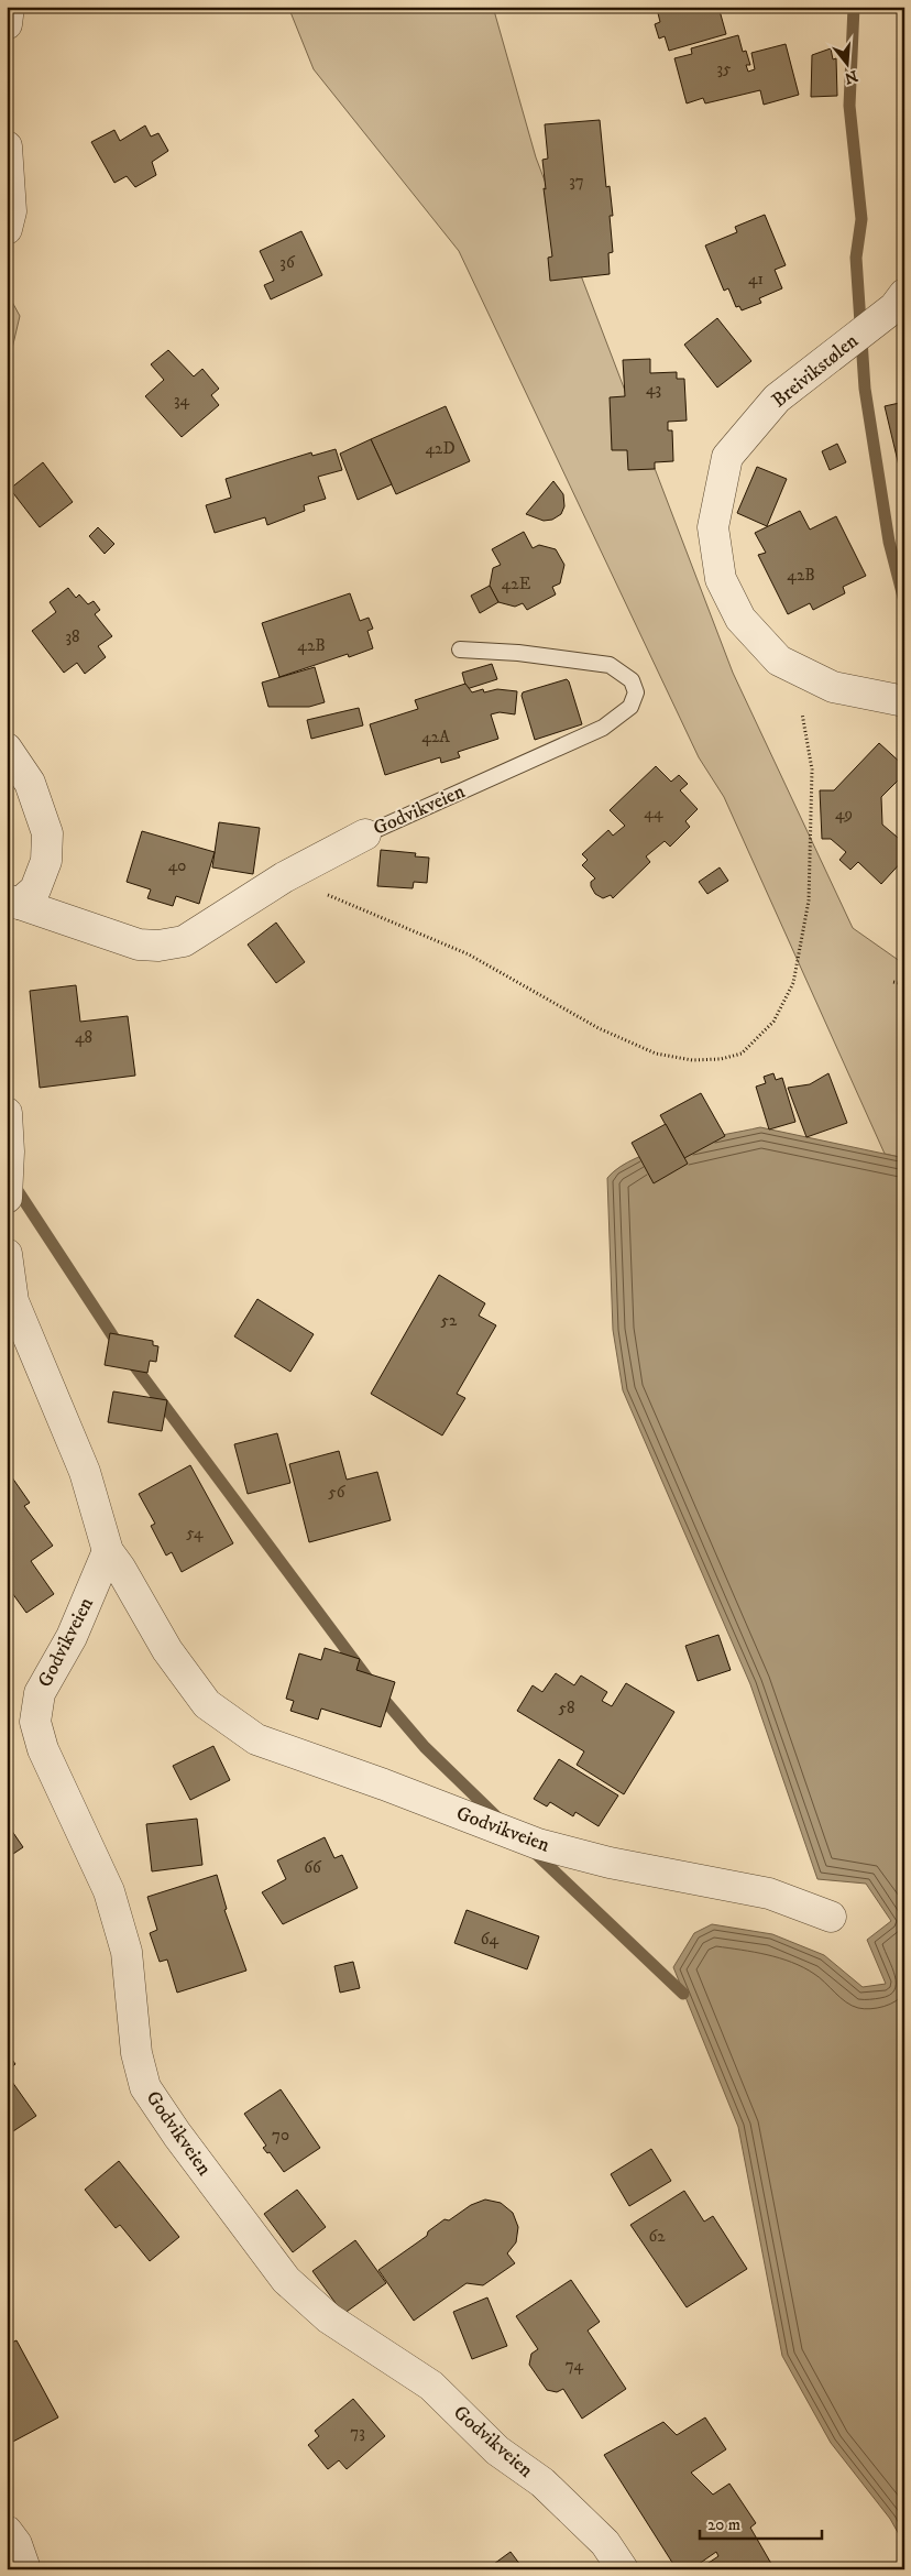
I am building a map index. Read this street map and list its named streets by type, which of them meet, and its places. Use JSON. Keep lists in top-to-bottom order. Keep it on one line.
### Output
{"streets":{"street":["Breivikstølen","Godvikveien"]},"house_numbers":["35","37","36","41","43","34","42D","42B","42E","38","42B","42A","44","49","40","48","52","56","54","58","66","64","70","62","74","73"],"scale_bar":"20 m","north":"bottom"}
